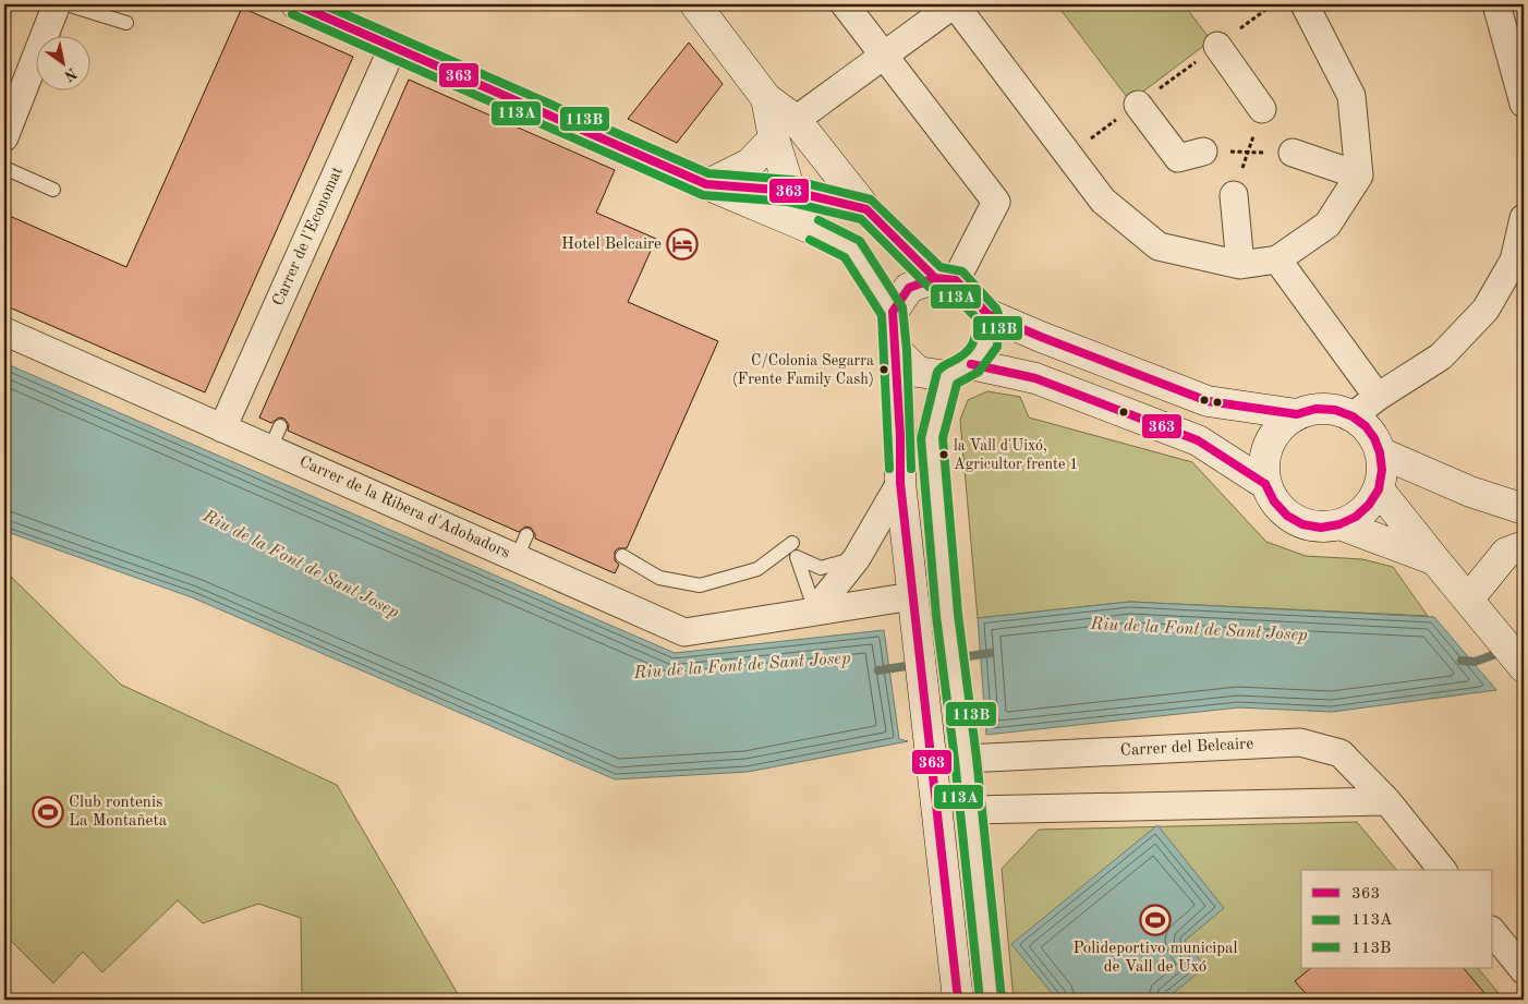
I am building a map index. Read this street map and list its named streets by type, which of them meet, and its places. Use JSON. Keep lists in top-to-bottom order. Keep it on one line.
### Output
{"streets":{"street":["Carrer de l'Economat","Carrer de la Ribera d'Adobadors","Carrer del Belcaire"]},"crossings":[["Carrer de l'Economat","Carrer de la Ribera d'Adobadors"]],"water":["Riu de la Font de Sant Josep"],"places":{"hotel":["Hotel Belcaire"],"other":["C/Colonia Segarra (Frente Family Cash)","la Vall d'Uixó, Agricultor frente 1"],"sports":["Club rontenis La Montañeta","Polideportivo municipal de Vall de Uxó"]},"lines":["transit line 363","transit line 113B","transit line 113A"],"legend":["363","113A","113B"],"north":"bottom right"}
